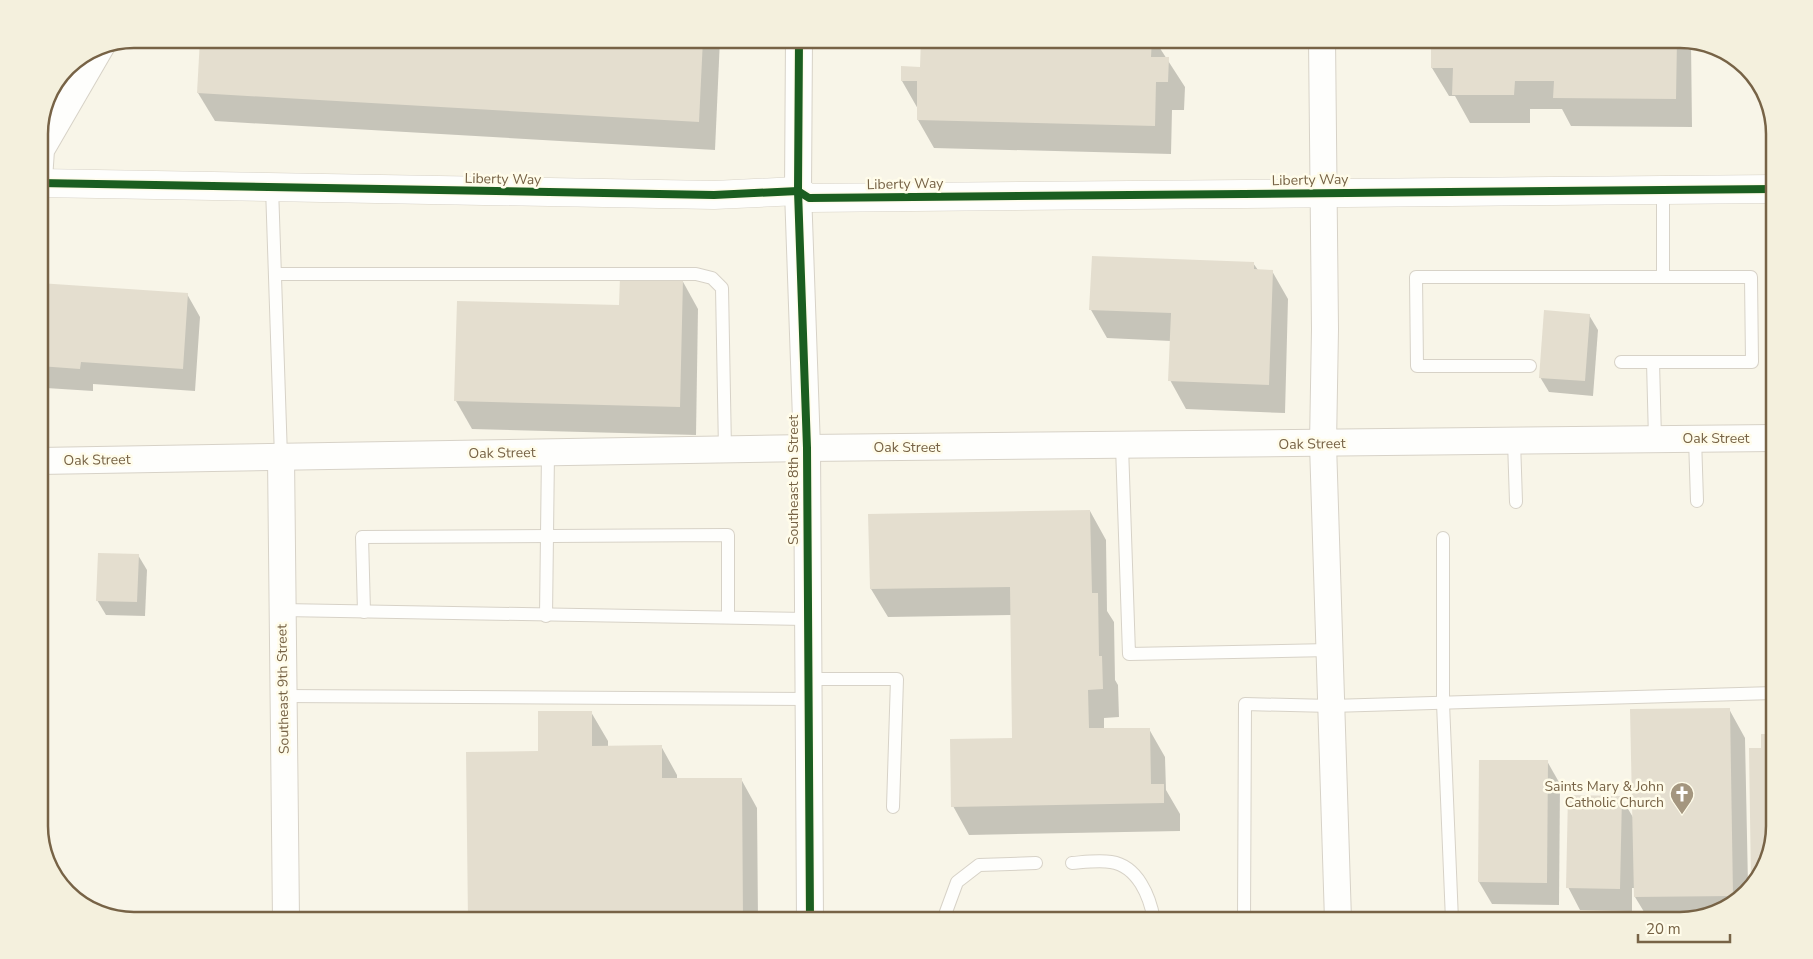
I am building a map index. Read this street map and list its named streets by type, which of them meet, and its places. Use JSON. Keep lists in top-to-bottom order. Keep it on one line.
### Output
{"streets":{"street":["Liberty Way","Oak Street","Southeast 8th Street","Southeast 9th Street"]},"crossings":[["Liberty Way","Southeast 8th Street"],["Oak Street","Southeast 8th Street"],["Oak Street","Southeast 9th Street"]],"places":{"church":["Saints Mary & John Catholic Church"]},"scale_bar":"20 m"}
